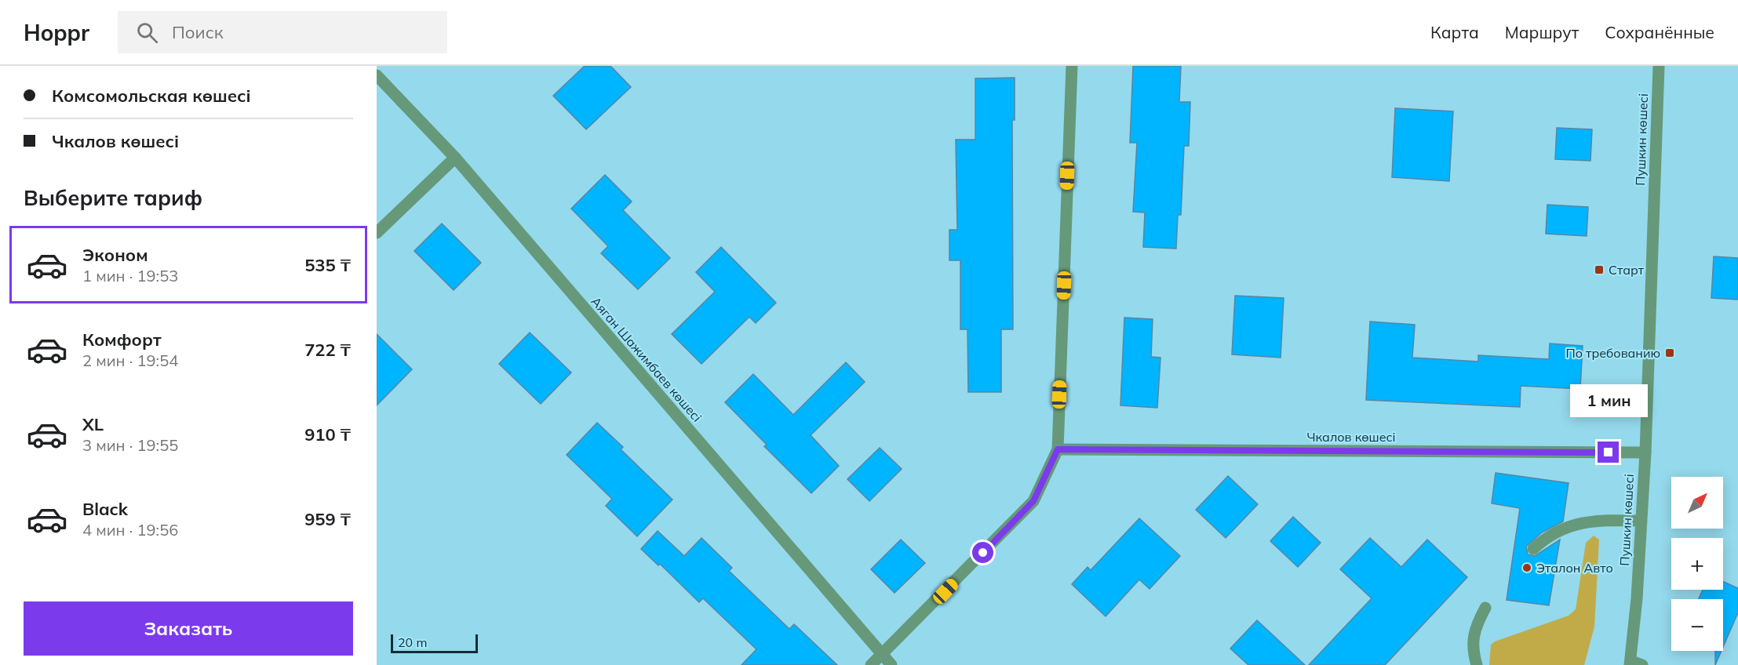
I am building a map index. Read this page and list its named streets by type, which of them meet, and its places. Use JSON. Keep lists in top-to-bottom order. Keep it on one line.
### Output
{"streets":{"street":["Пушкин көшесі","Аяган Шажимбаев көшесі","Чкалов көшесі"]},"crossings":[["Пушкин көшесі","Чкалов көшесі"]],"places":{"transit":["Старт","По требованию"],"other":["Эталон Авто"]},"scale_bar":"20 m","north":"top right","page":{"header":"Hoppr","search":"Поиск","nav":["Карта","Маршрут","Сохранённые"],"banner":["Комсомольская көшесі","Чкалов көшесі"],"heading":"Выберите тариф","list":[{"name":"Эконом","note":"1 мин · 19:53","value":"535 ₸"},{"name":"Комфорт","note":"2 мин · 19:54","value":"722 ₸"},{"name":"XL","note":"3 мин · 19:55","value":"910 ₸"},{"name":"Black","note":"4 мин · 19:56","value":"959 ₸"}],"bubble":"1 мин","map_buttons":["+","−"],"buttons":"Заказать","scale":"20 m"}}
